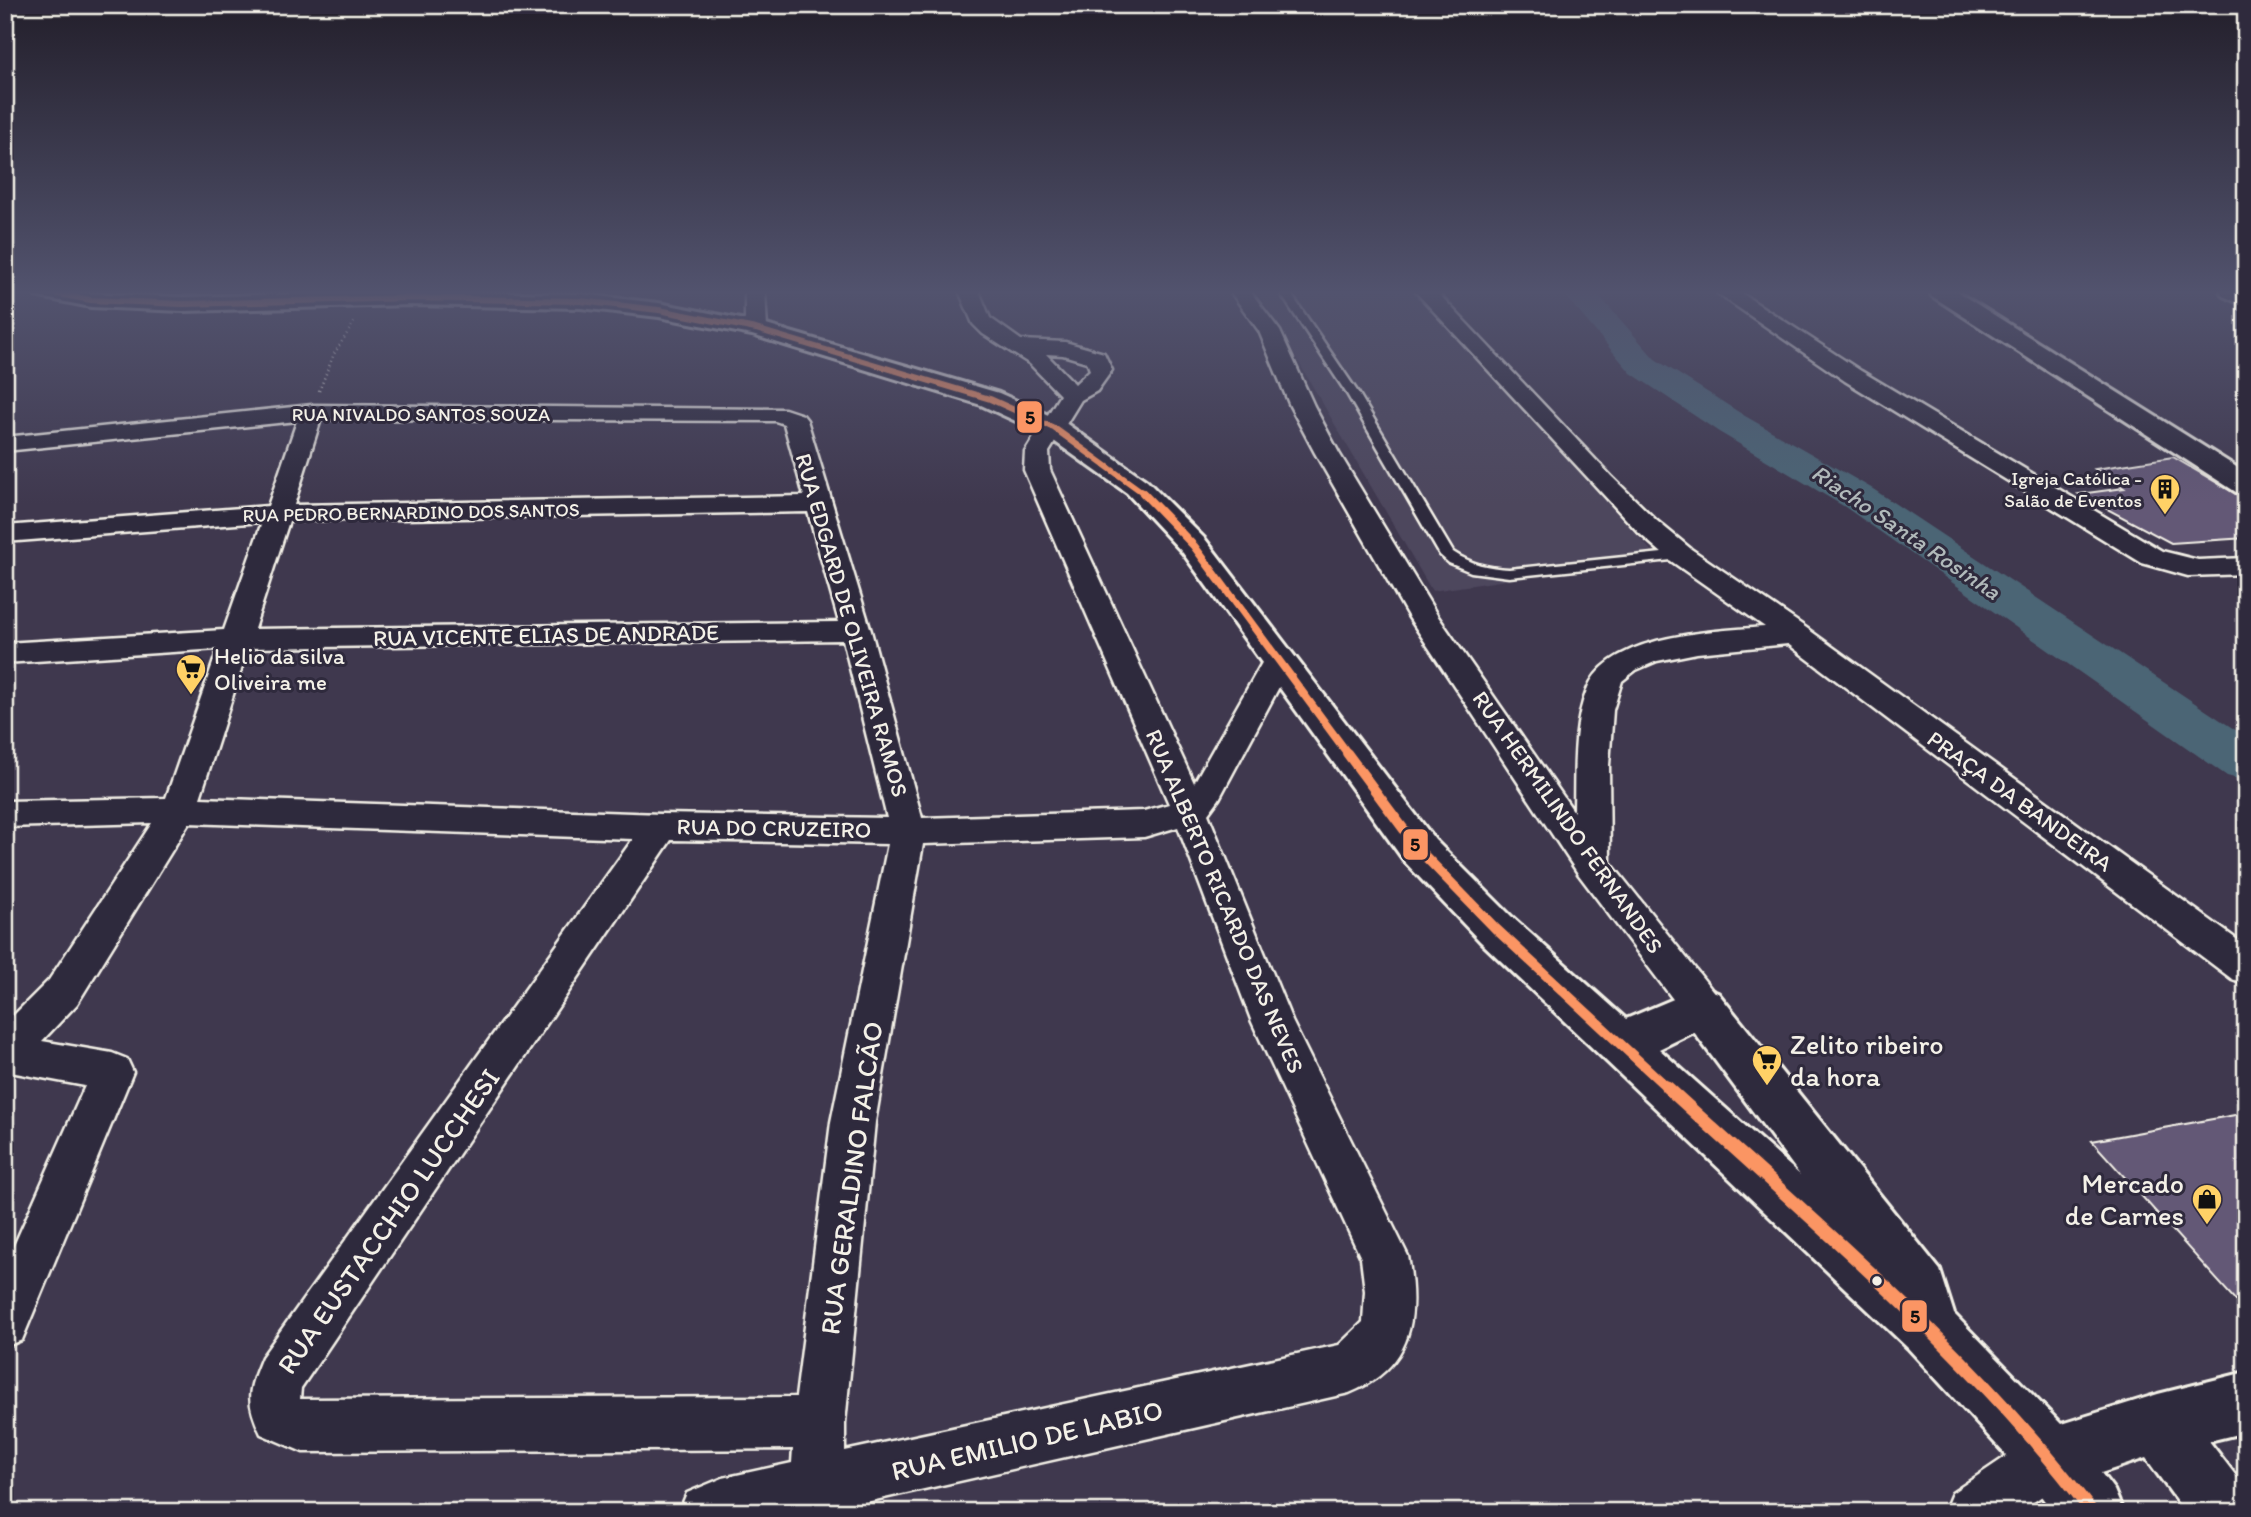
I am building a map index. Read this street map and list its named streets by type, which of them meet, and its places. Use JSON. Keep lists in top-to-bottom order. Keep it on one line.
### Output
{"streets":{"main road":["RUA HERMILINDO FERNANDES"],"street":["RUA NIVALDO SANTOS SOUZA","RUA PEDRO BERNARDINO DOS SANTOS","RUA EDGARD DE OLIVEIRA RAMOS","RUA VICENTE ELIAS DE ANDRADE","PRAÇA DA BANDEIRA","RUA DO CRUZEIRO","RUA ALBERTO RICARDO DAS NEVES","RUA GERALDINO FALCÃO","RUA EUSTACCHIO LUCCHESI","RUA EMILIO DE LABIO"]},"crossings":[["RUA NIVALDO SANTOS SOUZA","RUA EDGARD DE OLIVEIRA RAMOS"],["RUA PEDRO BERNARDINO DOS SANTOS","RUA EDGARD DE OLIVEIRA RAMOS"],["RUA EDGARD DE OLIVEIRA RAMOS","RUA VICENTE ELIAS DE ANDRADE"],["RUA EDGARD DE OLIVEIRA RAMOS","RUA DO CRUZEIRO"],["RUA EDGARD DE OLIVEIRA RAMOS","RUA GERALDINO FALCÃO"],["RUA DO CRUZEIRO","RUA ALBERTO RICARDO DAS NEVES"],["RUA DO CRUZEIRO","RUA GERALDINO FALCÃO"],["RUA DO CRUZEIRO","RUA EUSTACCHIO LUCCHESI"],["RUA ALBERTO RICARDO DAS NEVES","RUA EMILIO DE LABIO"],["RUA GERALDINO FALCÃO","RUA EUSTACCHIO LUCCHESI"],["RUA GERALDINO FALCÃO","RUA EMILIO DE LABIO"]],"water":["Riacho Santa Rosinha"],"places":{"building":["Igreja Católica - Salão de Eventos"],"supermarket":["Helio da silva Oliveira me","Zelito ribeiro da hora"],"shop":["Mercado de Carnes"]},"lines":["transit line 5"]}
